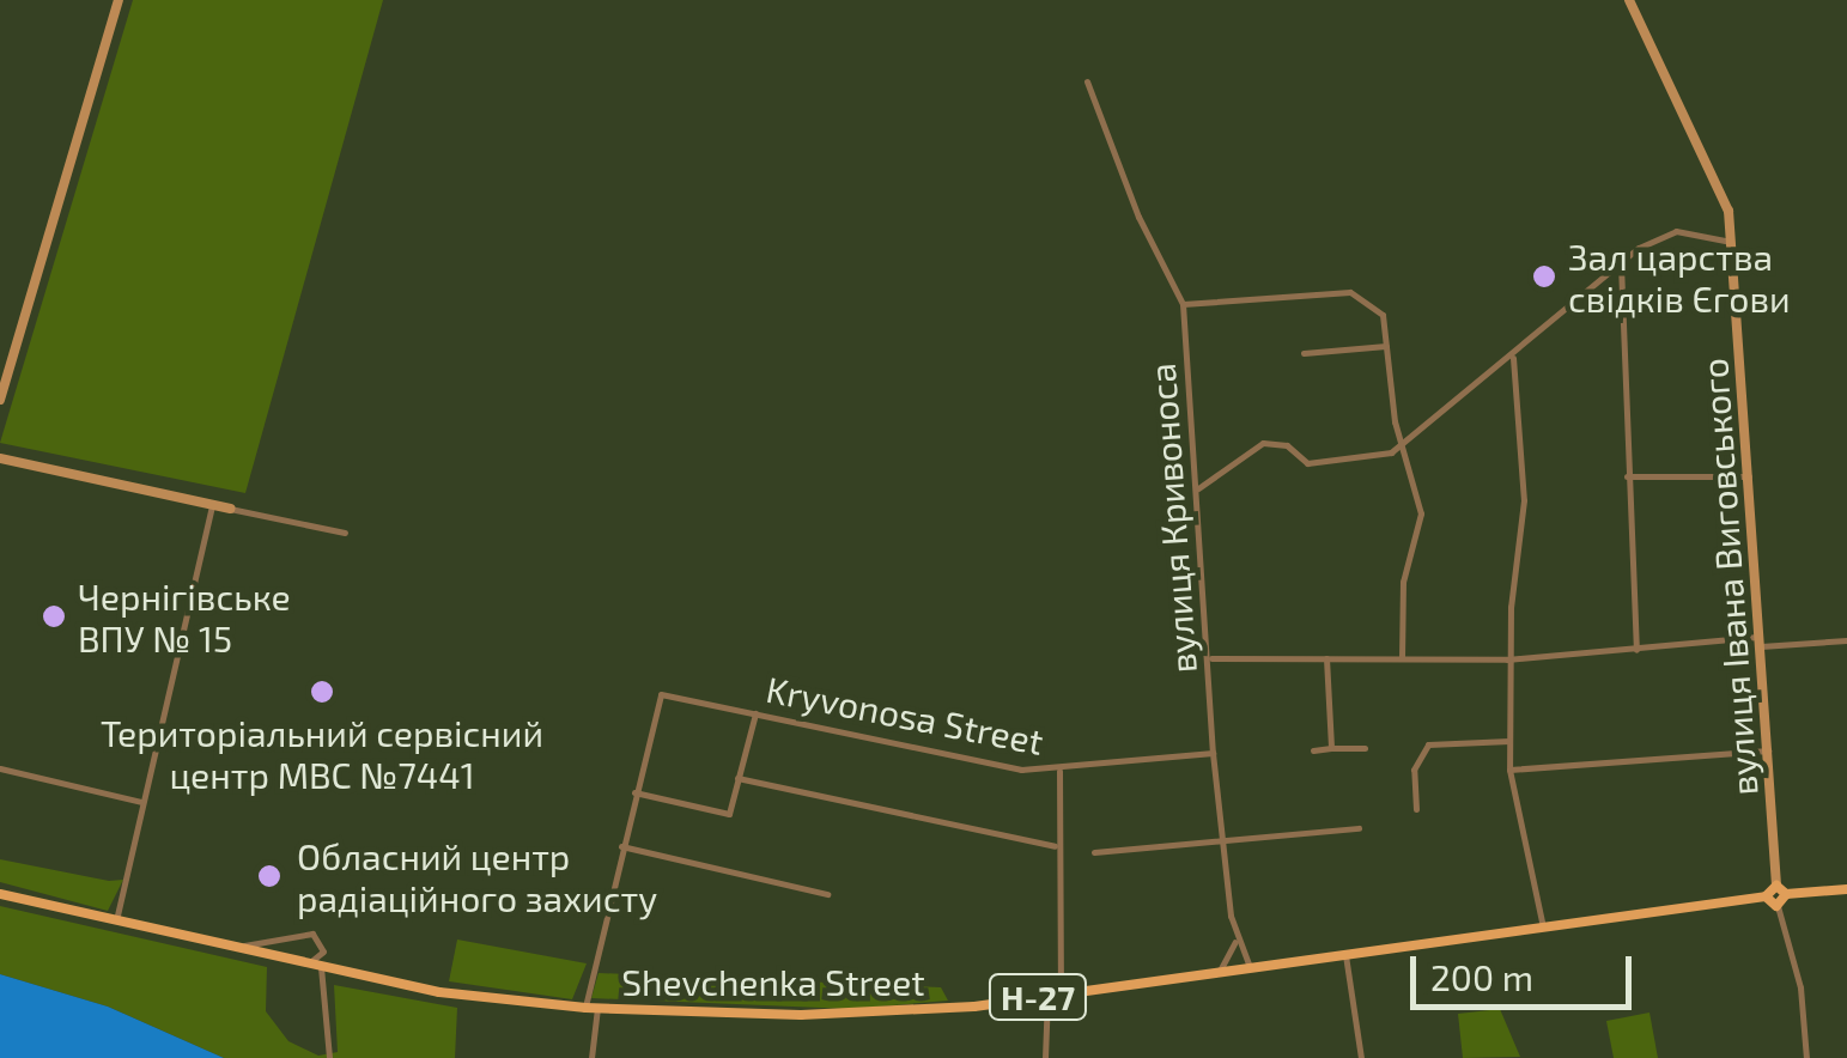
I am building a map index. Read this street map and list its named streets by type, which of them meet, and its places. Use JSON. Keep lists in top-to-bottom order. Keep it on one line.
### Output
{"streets":{"main road":["Shevchenka Street","Н-27"],"street":["вулиця Кривоноса","вулиця Івана Виговського","Kryvonosa Street"]},"crossings":[["вулиця Кривоноса","Kryvonosa Street"],["вулиця Кривоноса","Shevchenka Street"]],"places":["Зал царства свідків Єгови","Чернігівське ВПУ № 15","Територіальний сервісний центр МВС №7441","Обласний центр радіаційного захисту"],"scale_bar":"200 m"}
